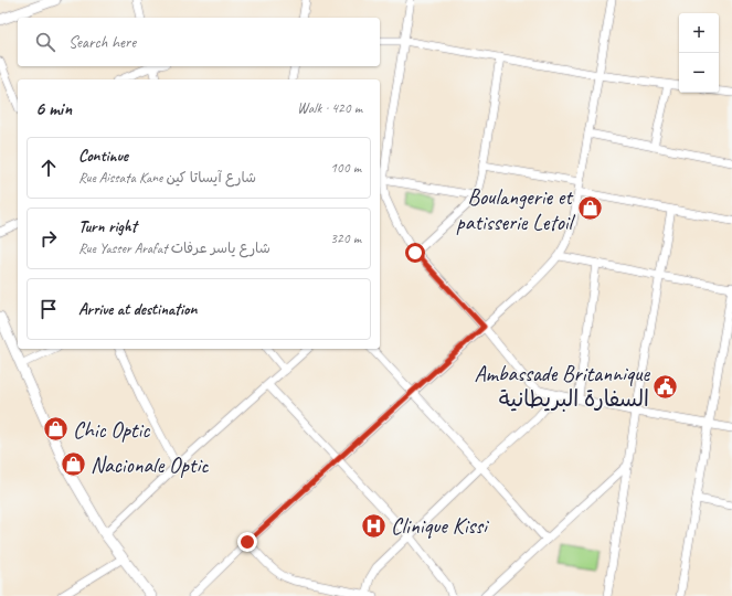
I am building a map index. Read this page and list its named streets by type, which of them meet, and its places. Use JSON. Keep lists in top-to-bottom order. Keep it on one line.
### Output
{"places":{"shop":["Boulangerie et patisserie Letoil","Chic Optic","Nacionale Optic"],"public building":["Ambassade Britannique السفارة البريطانية"],"hospital":["Clinique Kissi"]},"page":{"map_buttons":["+","−"],"search":"Search here","heading":["6 min","Walk · 420 m"],"list":[["Continue","Rue Aissata Kane شارع آيساتا كين","100 m"],["Turn right","Rue Yasser Arafat شارع ياسر عرفات","320 m"],"Arrive at destination"]}}
